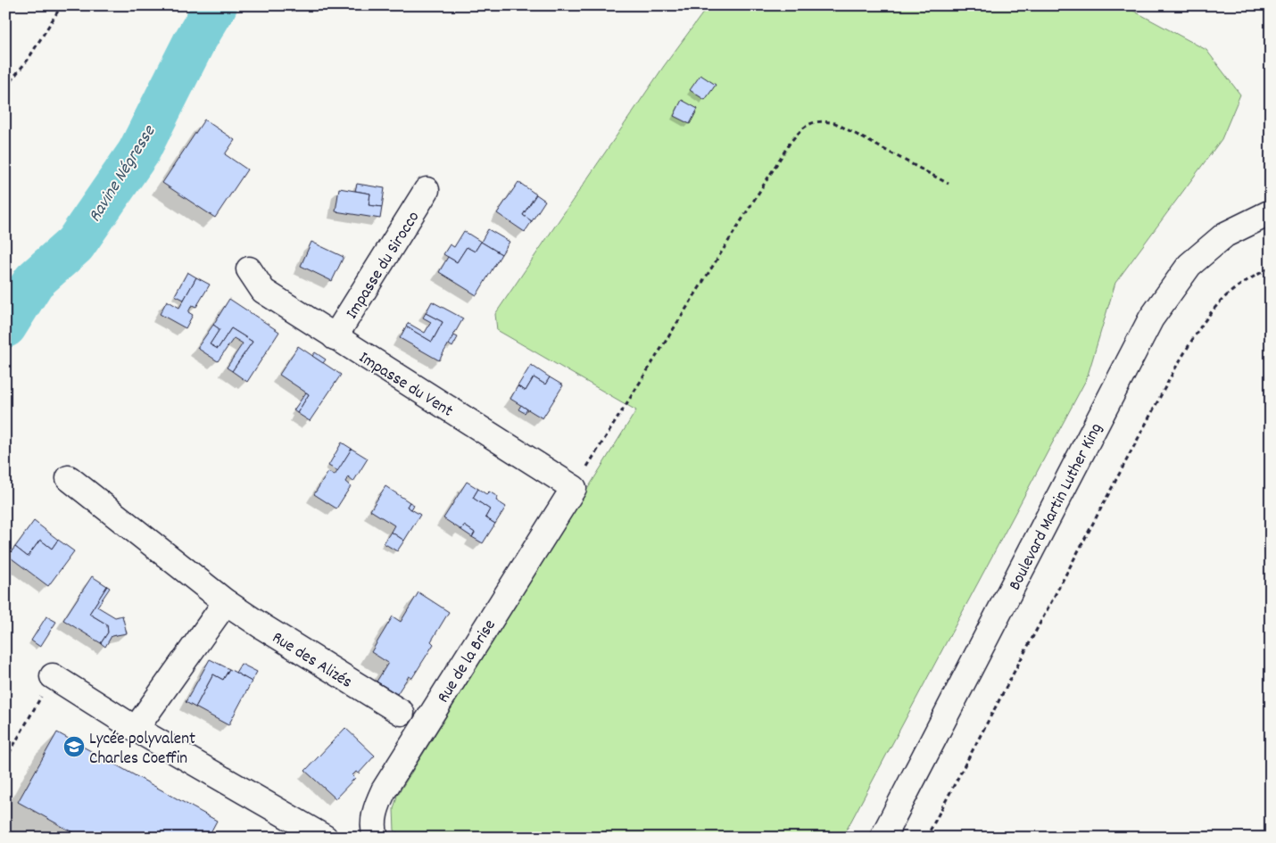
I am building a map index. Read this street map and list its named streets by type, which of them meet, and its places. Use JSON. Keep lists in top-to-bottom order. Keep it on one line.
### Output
{"streets":{"street":["Impasse du Sirocco","Impasse du Vent","Boulevard Martin Luther King","Rue des Alizés","Rue de la Brise"]},"crossings":[["Impasse du Sirocco","Impasse du Vent"],["Impasse du Vent","Rue de la Brise"]],"water":["Ravine Négresse"],"places":{"school or university":["Lycée polyvalent Charles Coeffin"]}}
